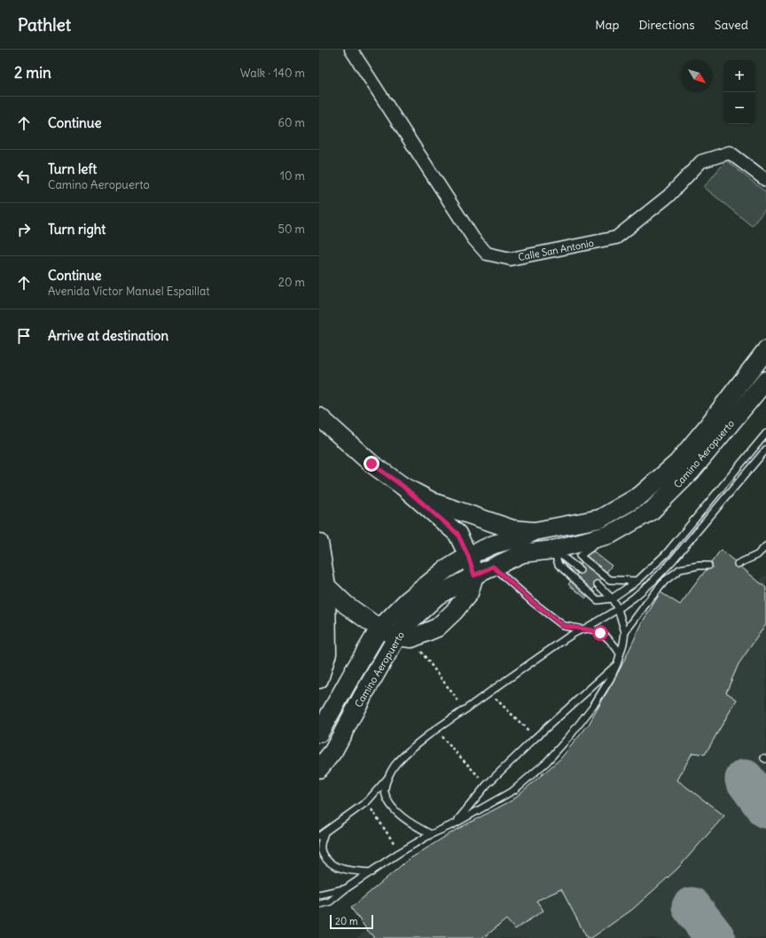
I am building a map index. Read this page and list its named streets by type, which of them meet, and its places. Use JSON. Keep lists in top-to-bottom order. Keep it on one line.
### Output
{"streets":{"street":["Calle San Antonio","Camino Aeropuerto"]},"scale_bar":"20 m","north":"bottom right","page":{"header":"Pathlet","nav":["Map","Directions","Saved"],"heading":["2 min","Walk · 140 m"],"map_buttons":["+","−"],"list":[["Continue","60 m"],["Turn left","Camino Aeropuerto","10 m"],["Turn right","50 m"],["Continue","Avenida Víctor Manuel Espaillat","20 m"],"Arrive at destination"],"scale":"20 m"}}
